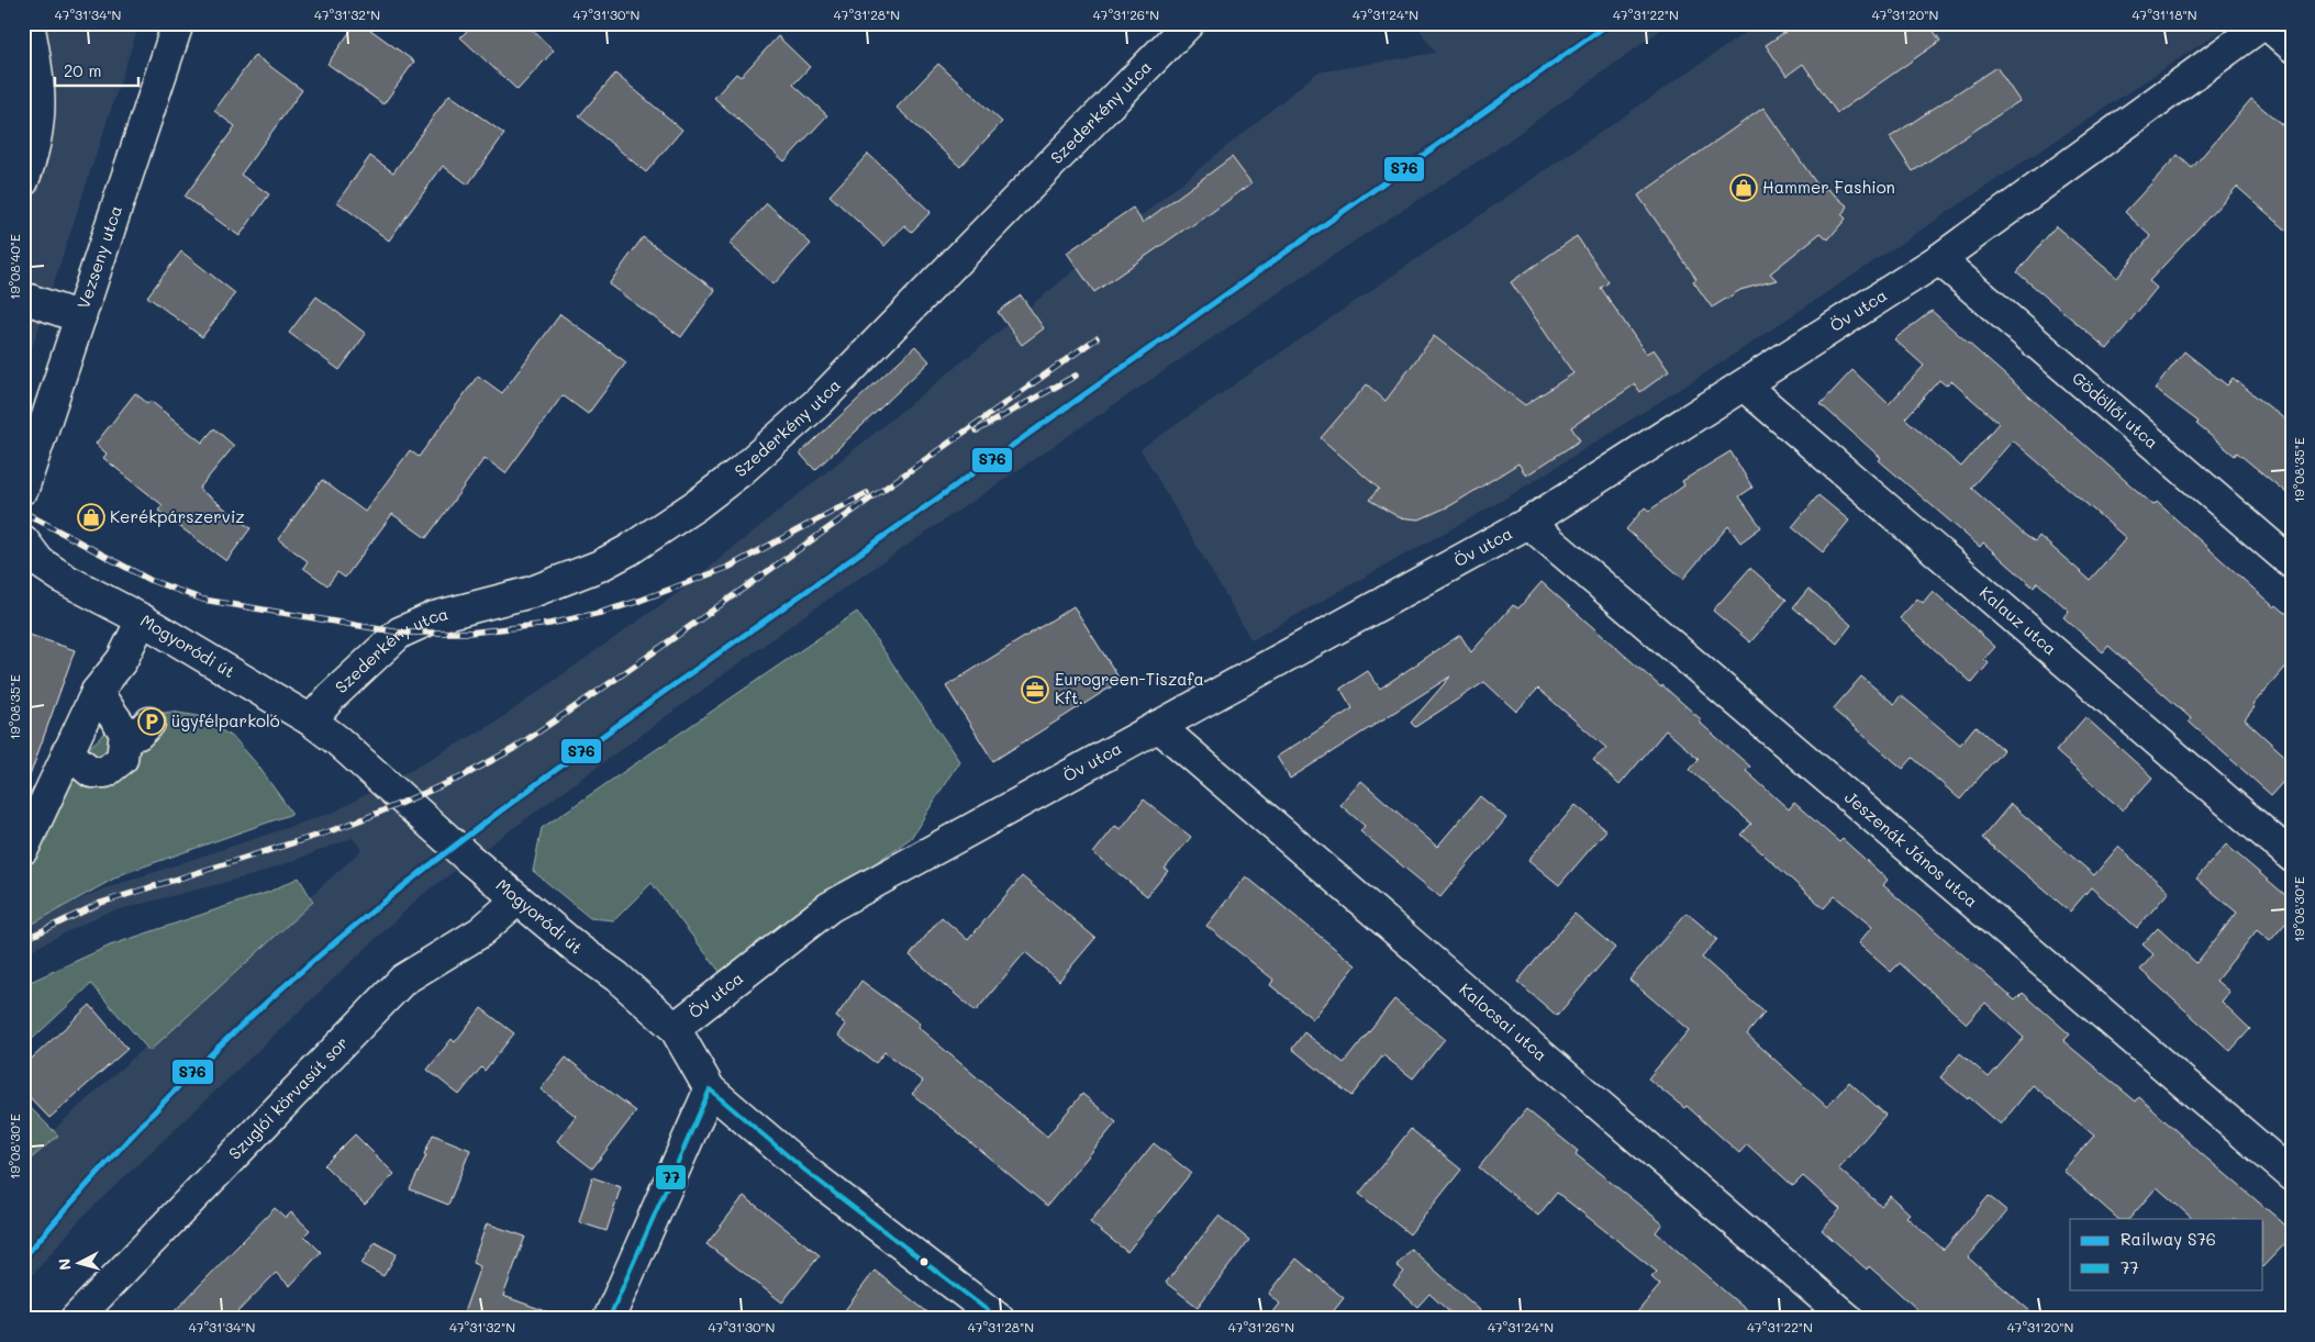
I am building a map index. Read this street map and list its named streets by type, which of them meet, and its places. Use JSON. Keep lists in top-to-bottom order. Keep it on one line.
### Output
{"streets":{"street":["Szederkény utca","Vezseny utca","Öv utca","Gödöllői utca","Kalauz utca","Mogyoródi út","Jeszenák János utca","Kalocsai utca","Szuglói körvasút sor"]},"crossings":[["Szederkény utca","Mogyoródi út"],["Öv utca","Gödöllői utca"],["Öv utca","Kalauz utca"],["Öv utca","Mogyoródi út"],["Öv utca","Jeszenák János utca"],["Öv utca","Kalocsai utca"],["Mogyoródi út","Szuglói körvasút sor"]],"places":{"shop":["Hammer Fashion","Kerékpárszerviz"],"office":["Eurogreen-Tiszafa Kft."],"parking":["ügyfélparkoló"]},"lines":["rail line S76","transit line 77"],"legend":["Railway S76","77"],"scale_bar":"20 m","north":"left","coordinates":["47°31'34\"N","47°31'32\"N","47°31'30\"N","47°31'28\"N","47°31'26\"N","47°31'24\"N","47°31'22\"N","47°31'20\"N","47°31'18\"N","19°08'40\"E","19°08'35\"E","19°08'30\"E"]}
